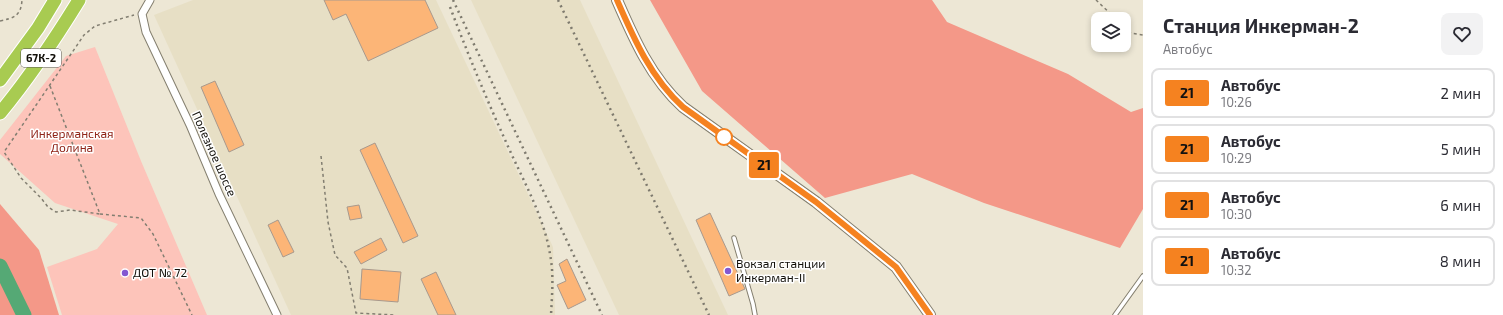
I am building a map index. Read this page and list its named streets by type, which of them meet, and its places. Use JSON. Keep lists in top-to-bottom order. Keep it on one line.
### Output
{"streets":{"highway":["67К-2"],"street":["Полезное шоссе"]},"parks":["Инкерманская Долина"],"places":["Вокзал станции Инкерман-II","ДОТ № 72"],"lines":["bus line 21"],"page":{"on_map":"21","heading":["Станция Инкерман-2","Автобус"],"list":[{"mark":"21","name":"Автобус","note":"10:26","value":"2 мин"},{"mark":"21","name":"Автобус","note":"10:29","value":"5 мин"},{"mark":"21","name":"Автобус","note":"10:30","value":"6 мин"},{"mark":"21","name":"Автобус","note":"10:32","value":"8 мин"}]}}
